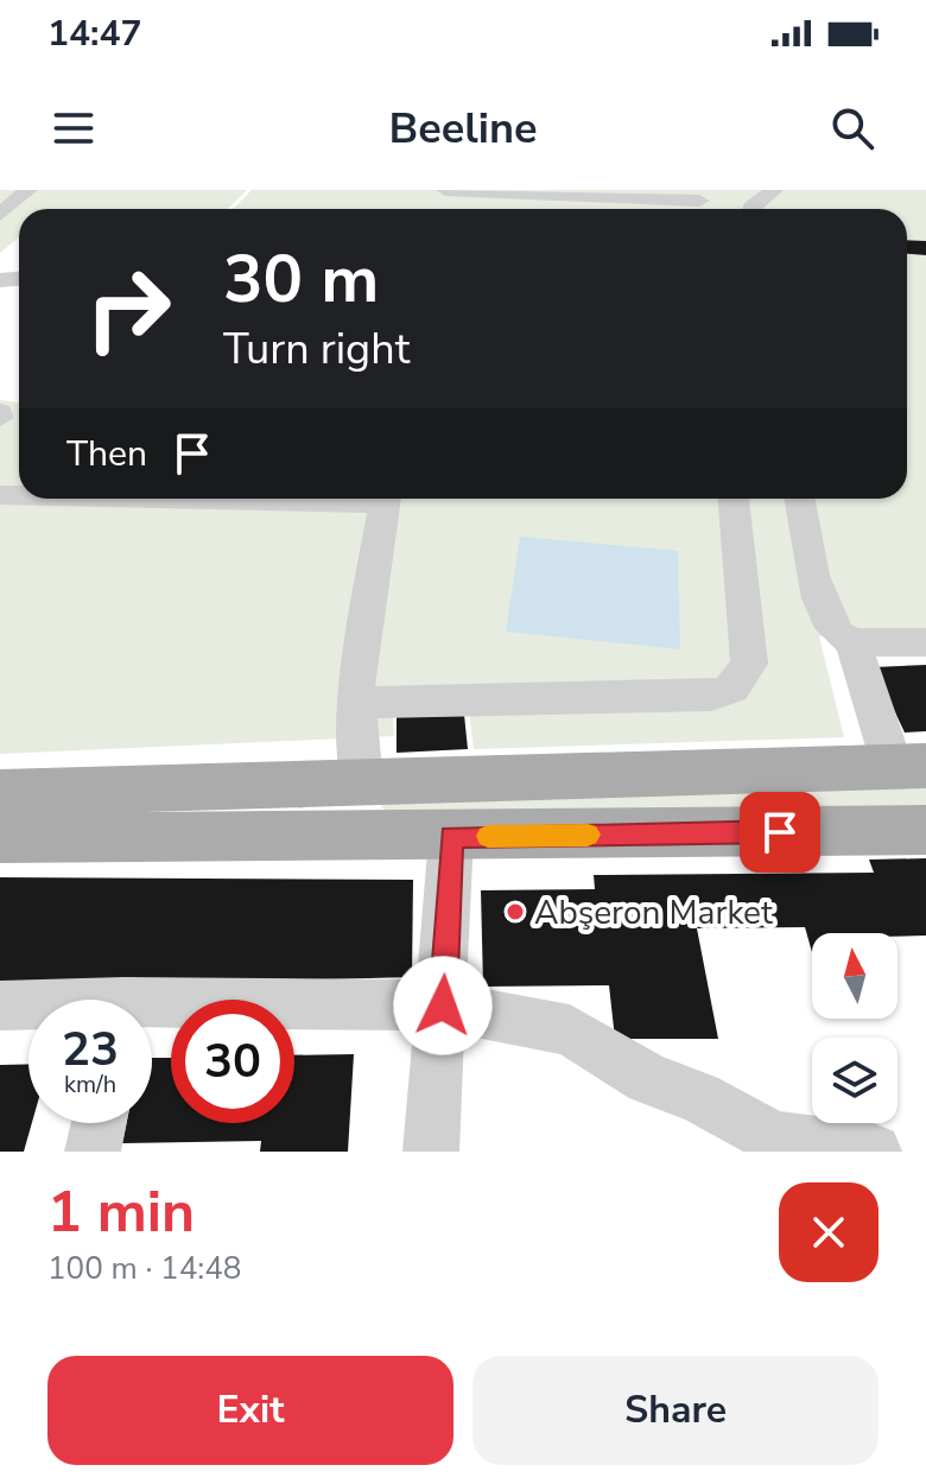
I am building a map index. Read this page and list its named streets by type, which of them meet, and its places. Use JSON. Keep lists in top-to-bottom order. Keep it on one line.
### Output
{"places":["Abşeron Market"],"north":"top","page":{"status":"14:47","header":"Beeline","turn":["30 m","Turn right"],"then":"Then","speed":"23 km/h","limit":"30","heading":["1 min","100 m · 14:48"],"buttons":["Exit","Share"]}}
